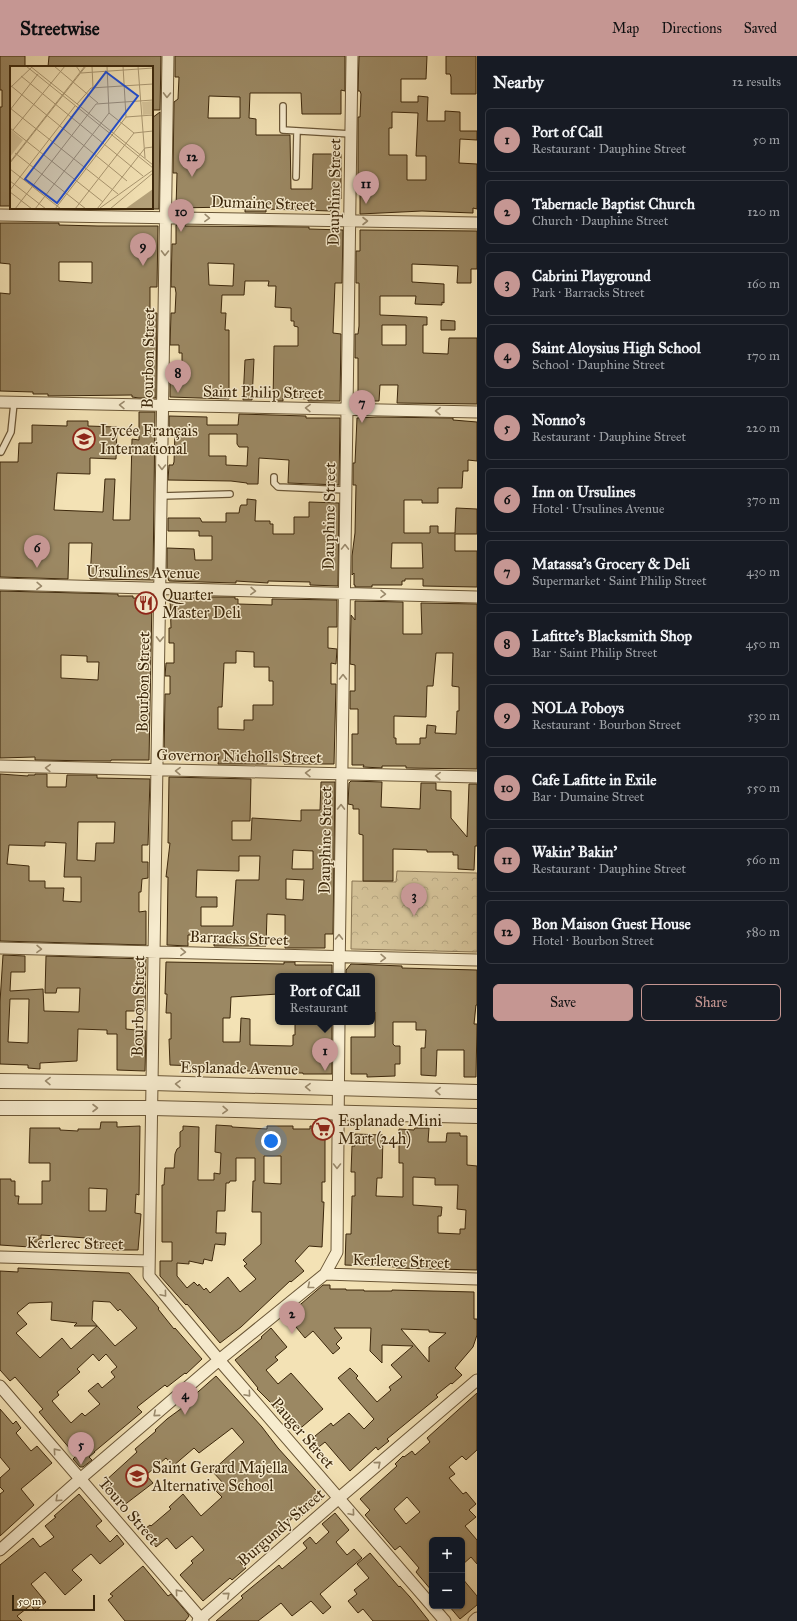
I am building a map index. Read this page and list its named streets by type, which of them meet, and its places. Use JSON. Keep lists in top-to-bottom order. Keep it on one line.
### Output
{"streets":{"street":["Dauphine Street","Dumaine Street","Bourbon Street","Saint Philip Street","Ursulines Avenue","Governor Nicholls Street","Barracks Street","Esplanade Avenue","Kerlerec Street","Pauger Street","Touro Street","Burgundy Street"]},"crossings":[["Dauphine Street","Dumaine Street"],["Dauphine Street","Saint Philip Street"],["Dauphine Street","Ursulines Avenue"],["Dauphine Street","Governor Nicholls Street"],["Dauphine Street","Barracks Street"],["Dumaine Street","Bourbon Street"],["Bourbon Street","Saint Philip Street"],["Bourbon Street","Ursulines Avenue"],["Bourbon Street","Governor Nicholls Street"],["Bourbon Street","Barracks Street"],["Bourbon Street","Esplanade Avenue"],["Bourbon Street","Kerlerec Street"],["Bourbon Street","Pauger Street"],["Kerlerec Street","Pauger Street"],["Pauger Street","Burgundy Street"],["Touro Street","Burgundy Street"]],"one_way":["Dauphine Street","Dumaine Street","Bourbon Street","Saint Philip Street","Ursulines Avenue","Governor Nicholls Street","Barracks Street","Pauger Street","Touro Street","Burgundy Street"],"places":{"school or university":["Lycée Français International","Saint Gerard Majella Alternative School"],"restaurant":["Quarter Master Deli"],"supermarket":["Esplanade Mini Mart (24h)"]},"scale_bar":"50 m","page":{"header":"Streetwise","nav":["Map","Directions","Saved"],"heading":["Nearby","12 results"],"list":[{"mark":"1","name":"Port of Call","note":"Restaurant · Dauphine Street","value":"50 m"},{"mark":"2","name":"Tabernacle Baptist Church","note":"Church · Dauphine Street","value":"120 m"},{"mark":"3","name":"Cabrini Playground","note":"Park · Barracks Street","value":"160 m"},{"mark":"4","name":"Saint Aloysius High School","note":"School · Dauphine Street","value":"170 m"},{"mark":"5","name":"Nonno's","note":"Restaurant · Dauphine Street","value":"220 m"},{"mark":"6","name":"Inn on Ursulines","note":"Hotel · Ursulines Avenue","value":"370 m"},{"mark":"7","name":"Matassa's Grocery & Deli","note":"Supermarket · Saint Philip Street","value":"430 m"},{"mark":"8","name":"Lafitte’s Blacksmith Shop","note":"Bar · Saint Philip Street","value":"450 m"},{"mark":"9","name":"NOLA Poboys","note":"Restaurant · Bourbon Street","value":"530 m"},{"mark":"10","name":"Cafe Lafitte in Exile","note":"Bar · Dumaine Street","value":"550 m"},{"mark":"11","name":"Wakin' Bakin'","note":"Restaurant · Dauphine Street","value":"560 m"},{"mark":"12","name":"Bon Maison Guest House","note":"Hotel · Bourbon Street","value":"580 m"}],"pins":["12","11","10","9","8","7","6","3","1","2","4","5"],"buttons":["Save","Share"],"popup":["Port of Call","Restaurant"],"map_buttons":["+","−"],"scale":"50 m"}}
